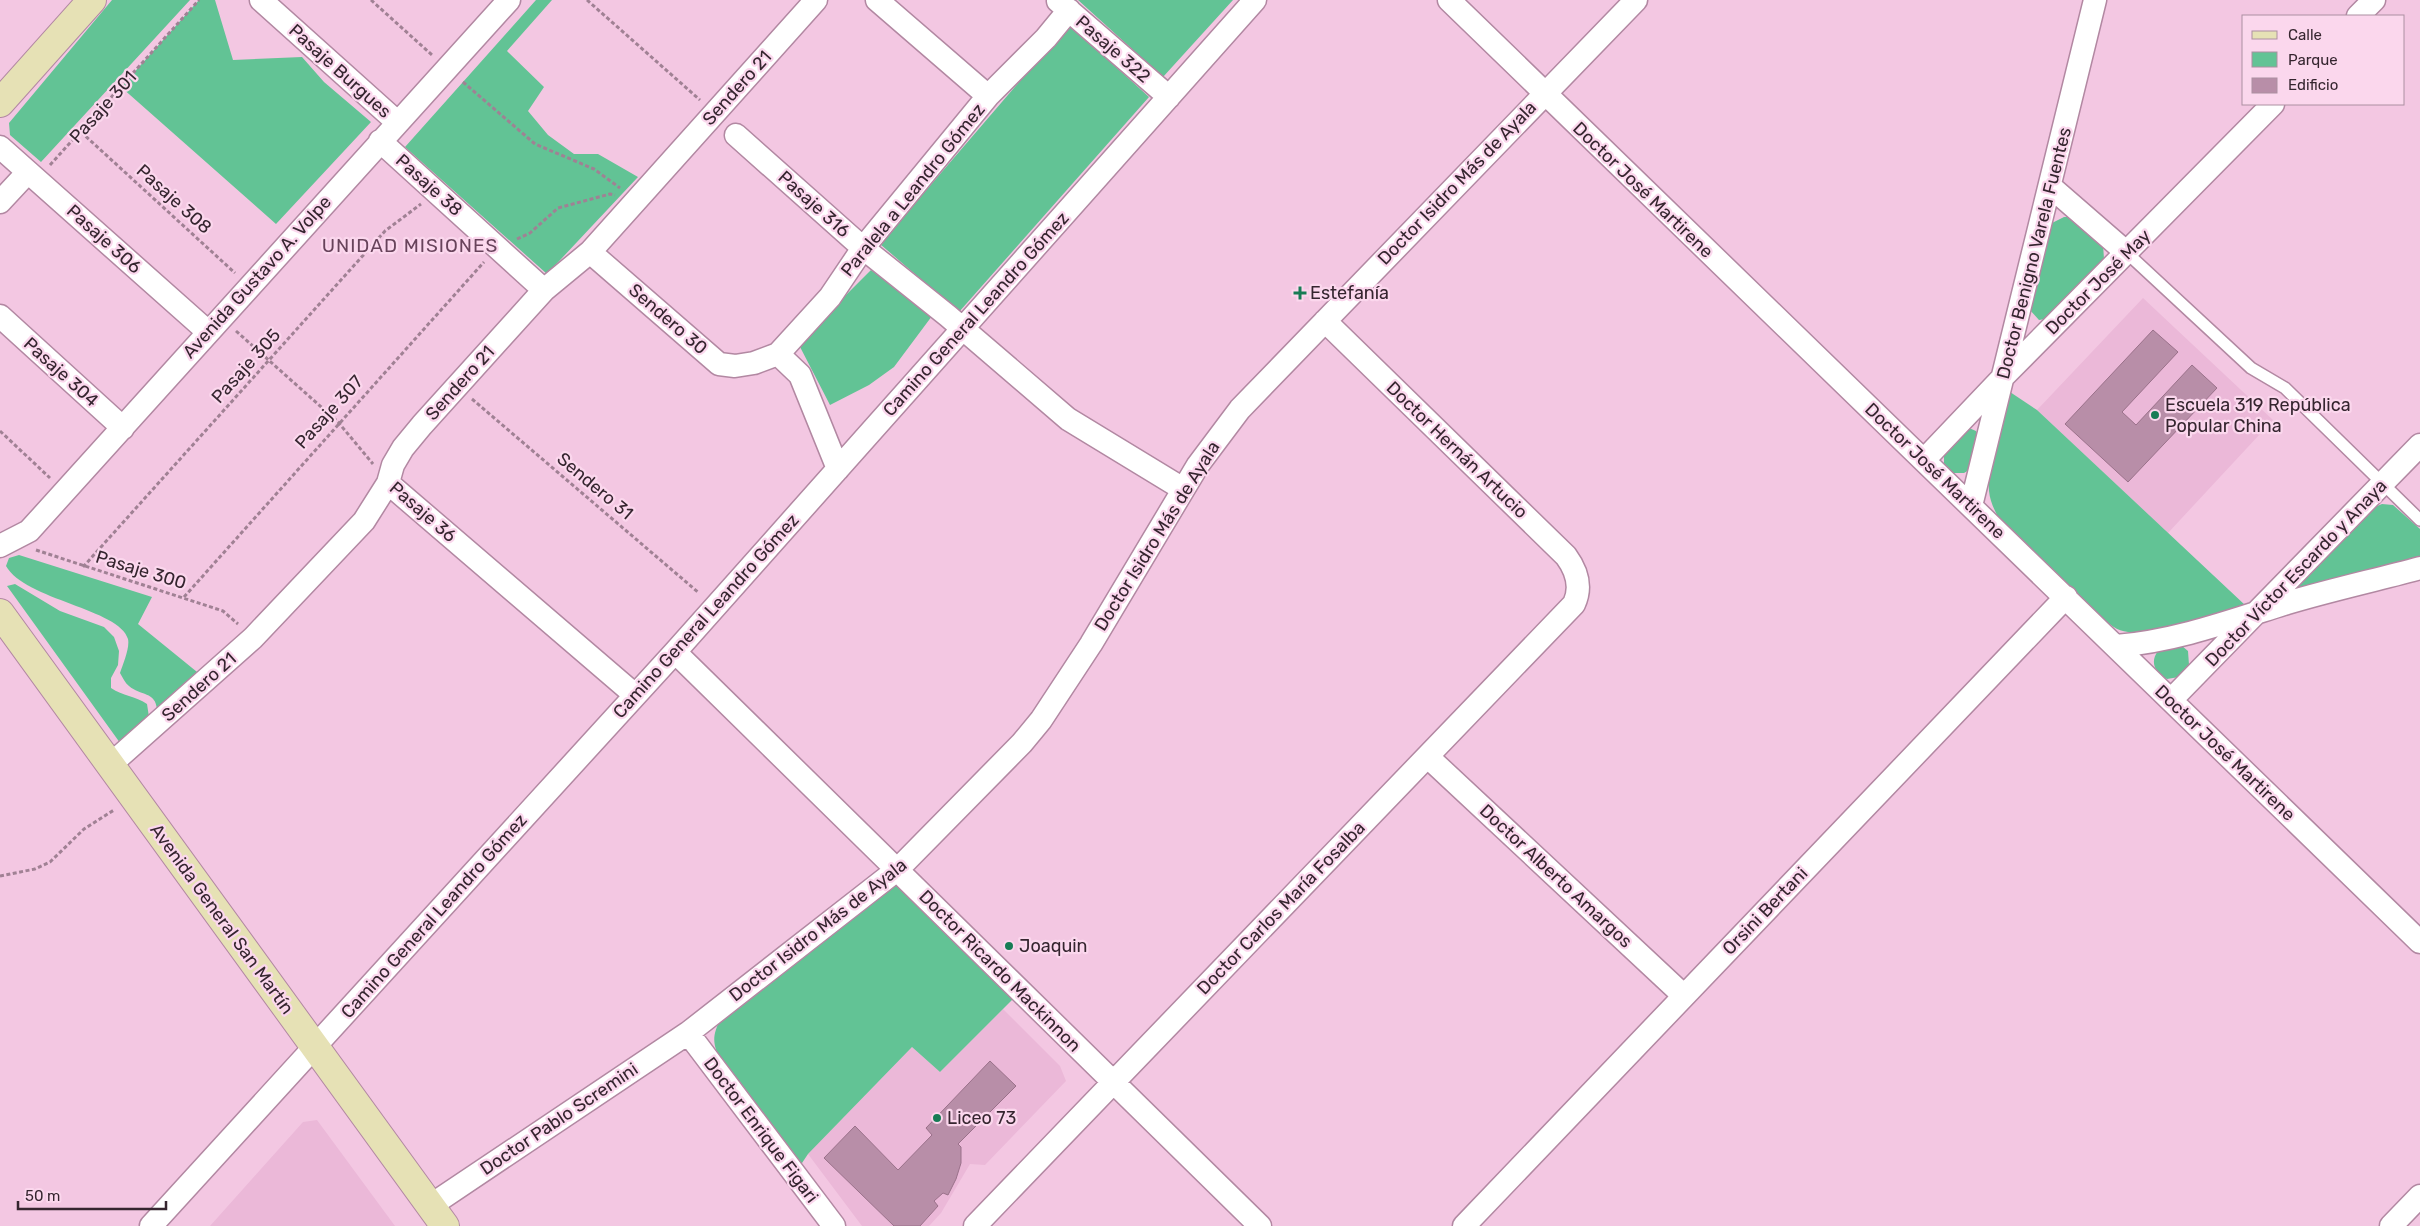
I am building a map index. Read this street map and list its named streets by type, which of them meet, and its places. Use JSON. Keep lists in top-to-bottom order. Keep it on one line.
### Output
{"streets":{"main road":["Avenida General San Martín"],"street":["Pasaje 322","Pasaje Burgues","Sendero 21","Doctor Isidro Más de Ayala","Pasaje 38","Paralela a Leandro Gómez","Doctor José Martirene","Pasaje 316","Pasaje 306","Doctor Benigno Varela Fuentes","Avenida Gustavo A. Volpe","Doctor José May","Camino General Leandro Gómez","Sendero 30","Pasaje 304","Doctor Hernán Artucio","Pasaje 36","Doctor Víctor Escardo y Anaya","Doctor Alberto Amargos","Doctor Carlos María Fosalba","Orsini Bertani","Doctor Ricardo Mackinnon","Doctor Pablo Scremini","Doctor Enrique Figari"],"path":["Pasaje 301","Pasaje 308","Pasaje 305","Pasaje 307","Sendero 31","Pasaje 300"]},"crossings":[["Pasaje 322","Paralela a Leandro Gómez"],["Pasaje 322","Camino General Leandro Gómez"],["Pasaje Burgues","Avenida Gustavo A. Volpe"],["Sendero 21","Pasaje 38"],["Sendero 21","Sendero 30"],["Sendero 21","Sendero 31"],["Sendero 21","Pasaje 36"],["Sendero 21","Pasaje 300"],["Sendero 21","Avenida General San Martín"],["Pasaje 301","Pasaje 308"],["Pasaje 301","Pasaje 306"],["Doctor Isidro Más de Ayala","Doctor José Martirene"],["Doctor Isidro Más de Ayala","Pasaje 316"],["Doctor Isidro Más de Ayala","Doctor Hernán Artucio"],["Doctor Isidro Más de Ayala","Doctor Ricardo Mackinnon"],["Doctor Isidro Más de Ayala","Doctor Pablo Scremini"],["Doctor Isidro Más de Ayala","Doctor Enrique Figari"],["Pasaje 38","Avenida Gustavo A. Volpe"],["Pasaje 38","Pasaje 305"],["Pasaje 38","Pasaje 307"],["Paralela a Leandro Gómez","Pasaje 316"],["Paralela a Leandro Gómez","Sendero 30"],["Doctor José Martirene","Doctor Benigno Varela Fuentes"],["Doctor José Martirene","Doctor José May"],["Doctor José Martirene","Doctor Víctor Escardo y Anaya"],["Doctor José Martirene","Orsini Bertani"],["Pasaje 308","Avenida Gustavo A. Volpe"],["Pasaje 316","Camino General Leandro Gómez"],["Pasaje 306","Avenida Gustavo A. Volpe"],["Pasaje 306","Pasaje 36"],["Doctor Benigno Varela Fuentes","Doctor José May"],["Avenida Gustavo A. Volpe","Pasaje 304"],["Avenida Gustavo A. Volpe","Pasaje 36"],["Avenida Gustavo A. Volpe","Pasaje 300"],["Camino General Leandro Gómez","Sendero 31"],["Camino General Leandro Gómez","Pasaje 36"],["Camino General Leandro Gómez","Avenida General San Martín"],["Camino General Leandro Gómez","Doctor Ricardo Mackinnon"],["Pasaje 305","Pasaje 36"],["Pasaje 305","Pasaje 300"],["Pasaje 307","Pasaje 36"],["Pasaje 307","Pasaje 300"],["Doctor Hernán Artucio","Doctor Carlos María Fosalba"],["Doctor Alberto Amargos","Doctor Carlos María Fosalba"],["Doctor Alberto Amargos","Orsini Bertani"],["Doctor Carlos María Fosalba","Doctor Ricardo Mackinnon"],["Avenida General San Martín","Doctor Pablo Scremini"],["Doctor Pablo Scremini","Doctor Enrique Figari"]],"districts":["UNIDAD MISIONES"],"places":{"health":["Estefanía"],"other":["Escuela 319 República Popular China","Joaquin","Liceo 73"]},"legend":["Calle","Parque","Edificio"],"scale_bar":"50 m"}
